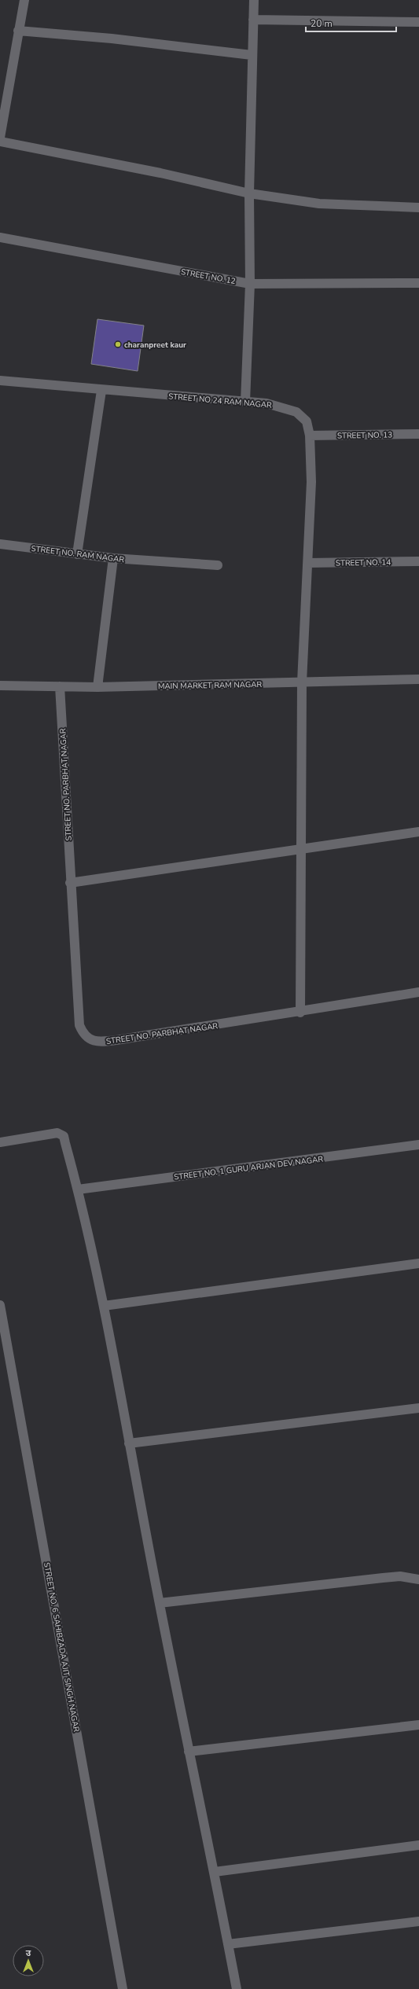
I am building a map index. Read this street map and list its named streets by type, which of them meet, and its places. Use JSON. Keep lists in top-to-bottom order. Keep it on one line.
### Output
{"streets":{"street":["STREET NO. 12","STREET NO 24 RAM NAGAR","STREET NO. 13","STREET NO. RAM NAGAR","STREET NO. 14","MAIN MARKET RAM NAGAR","STREET NO. PARBHAT NAGAR","STREET NO. 1 GURU ARJAN DEV NAGAR","STREET NO. 6 SAHIBZADA AJIT SINGH NAGAR"]},"crossings":[["STREET NO 24 RAM NAGAR","STREET NO. 13"],["STREET NO 24 RAM NAGAR","STREET NO. 14"],["STREET NO 24 RAM NAGAR","MAIN MARKET RAM NAGAR"],["MAIN MARKET RAM NAGAR","STREET NO. PARBHAT NAGAR"]],"places":["charanpreet kaur"],"scale_bar":"20 m","north":"top"}
